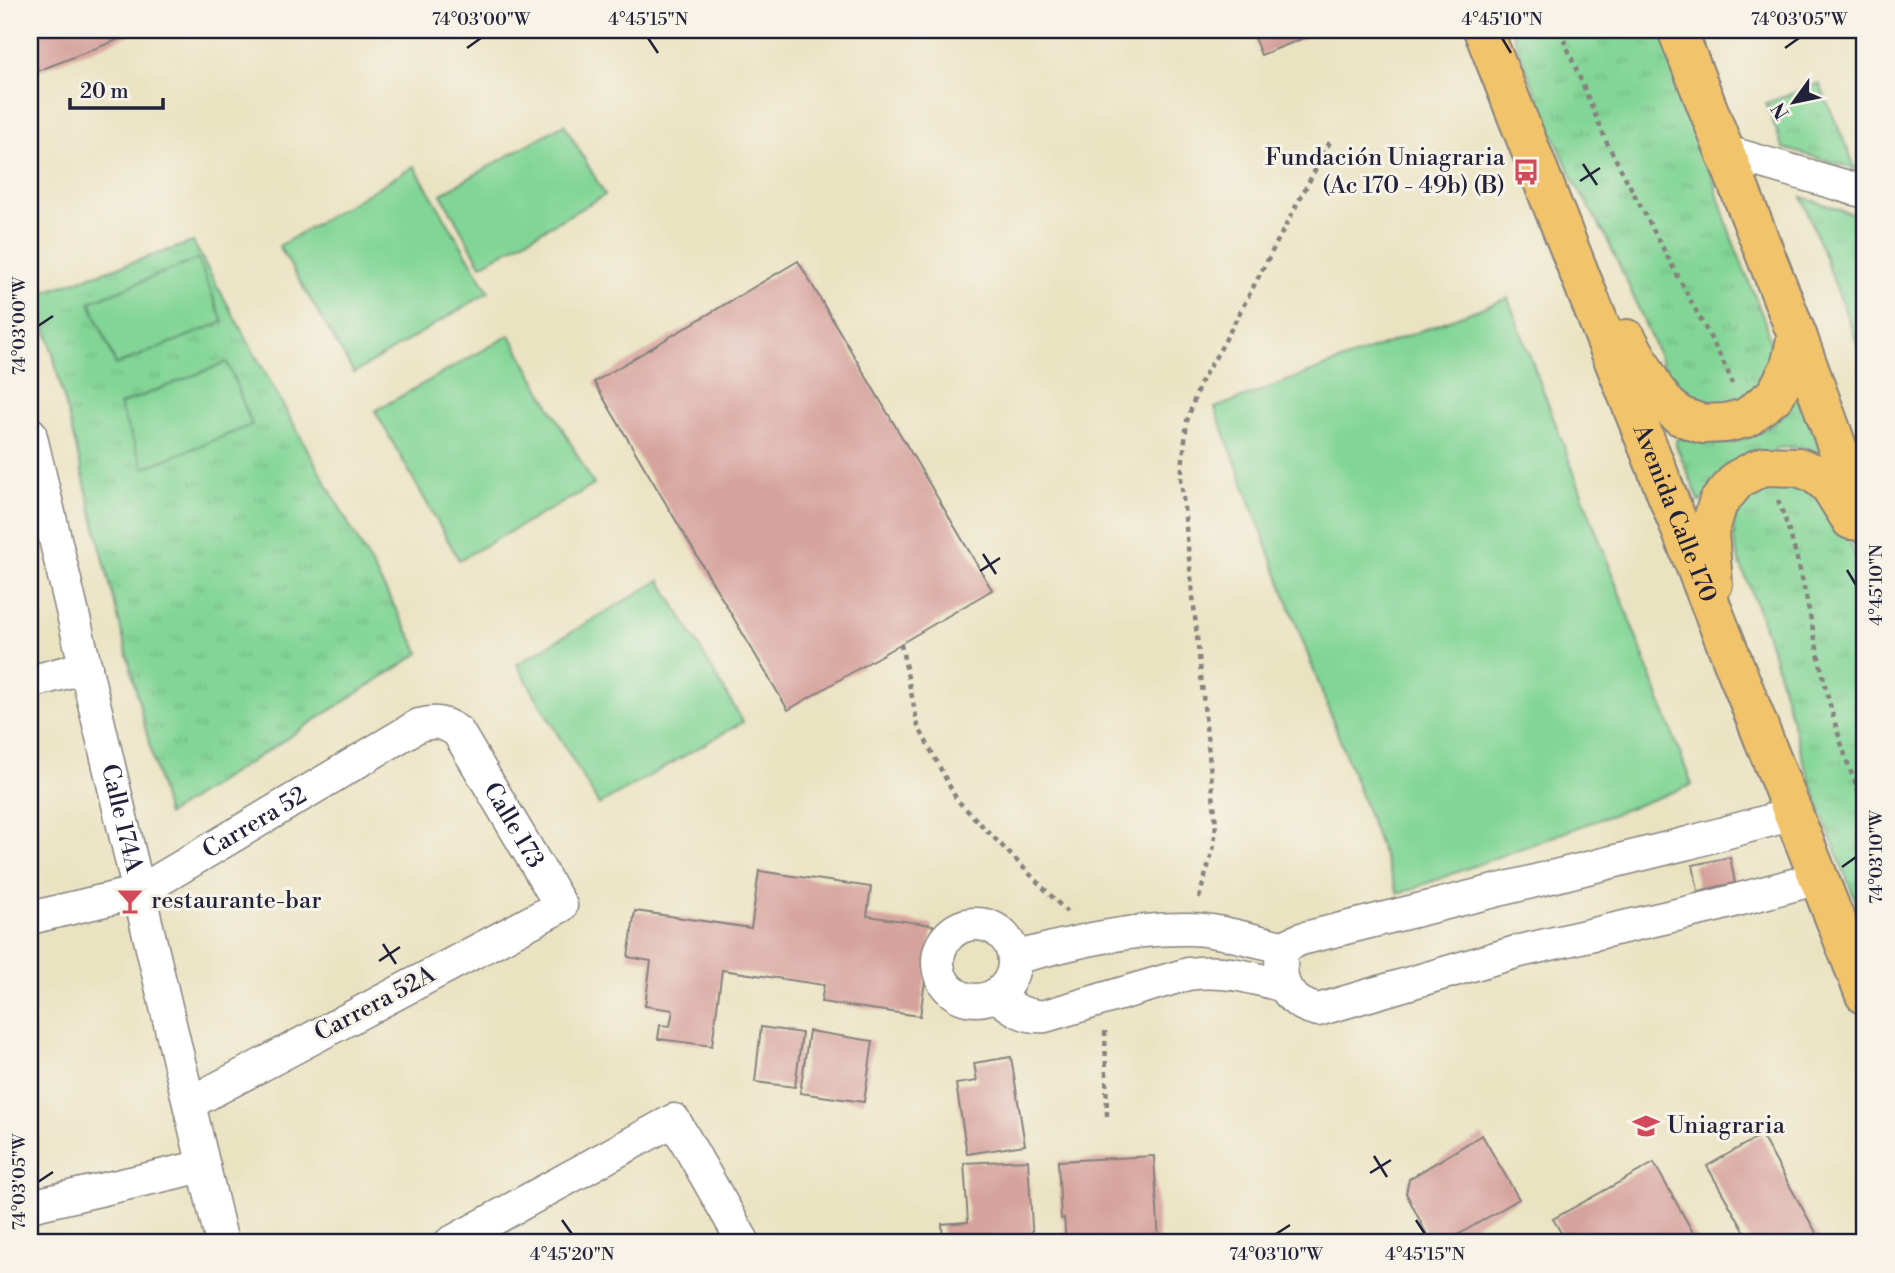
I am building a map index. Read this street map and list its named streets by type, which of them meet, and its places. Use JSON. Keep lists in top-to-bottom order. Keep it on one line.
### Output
{"streets":{"main road":["Avenida Calle 170"],"street":["Calle 174A","Carrera 52","Calle 173","Carrera 52A"]},"crossings":[["Calle 174A","Carrera 52"],["Calle 174A","Carrera 52A"],["Carrera 52","Calle 173"],["Calle 173","Carrera 52A"]],"places":{"bus stop":["Fundación Uniagraria (Ac 170 - 49b) (B)"],"bar":["restaurante-bar"],"school or university":["Uniagraria"]},"scale_bar":"20 m","north":"bottom left","coordinates":["74°03'00\"W","4°45'15\"N","4°45'10\"N","74°03'05\"W","74°03'10\"W","4°45'20\"N"]}
